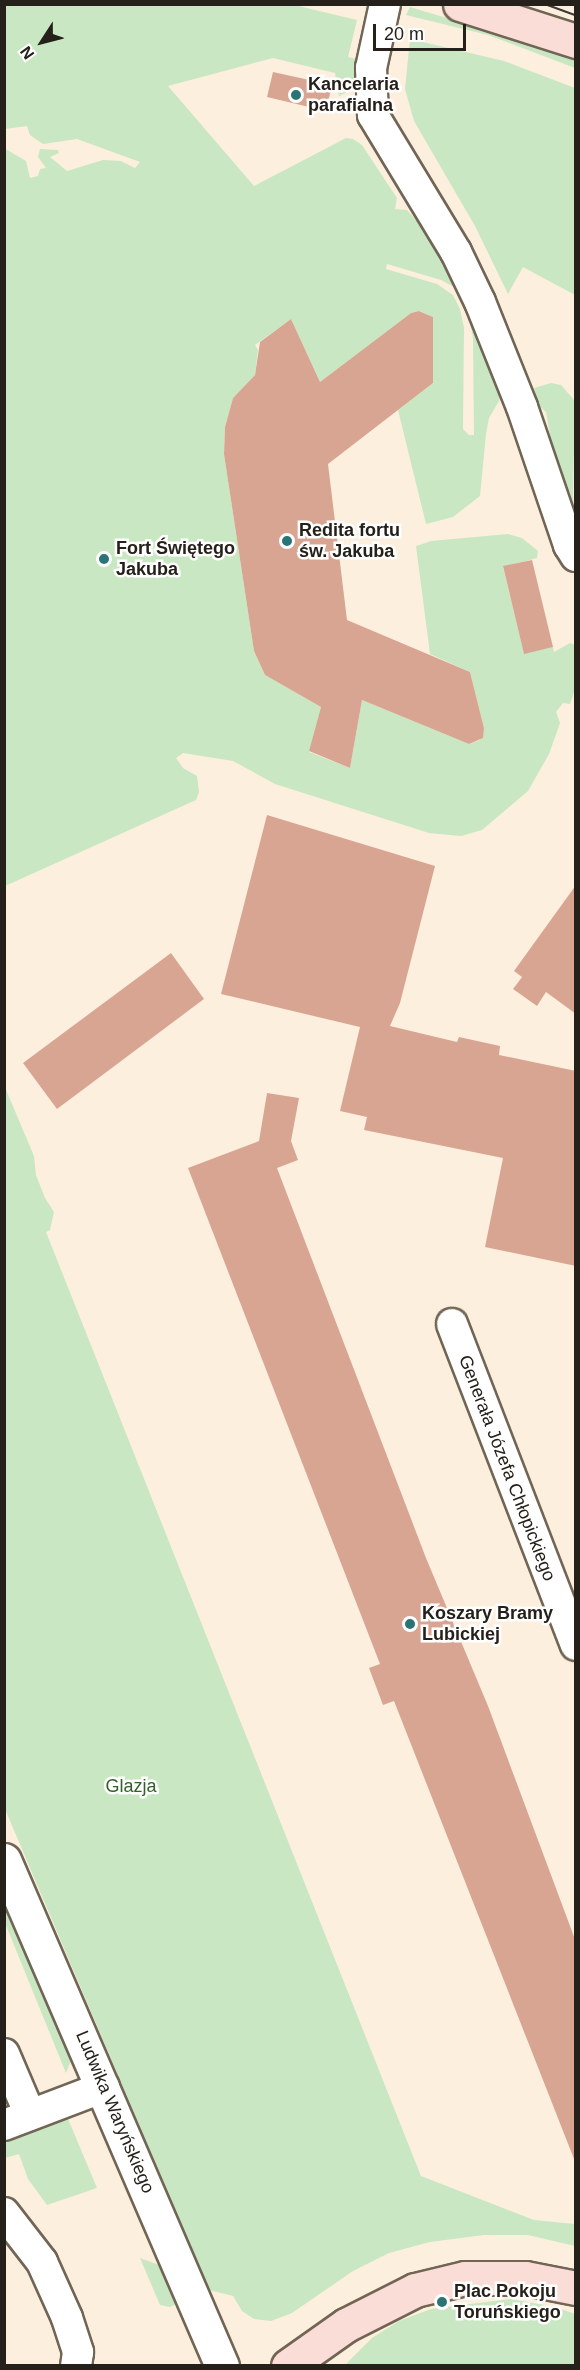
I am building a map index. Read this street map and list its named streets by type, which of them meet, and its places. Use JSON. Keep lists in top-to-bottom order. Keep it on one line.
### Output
{"streets":{"street":["Generała Józefa Chłopickiego","Ludwika Waryńskiego"]},"parks":["Glazja"],"places":["Kancelaria parafialna","Redita fortu św. Jakuba","Fort Świętego Jakuba","Koszary Bramy Lubickiej","Plac Pokoju Toruńskiego"],"scale_bar":"20 m","north":"bottom left"}
